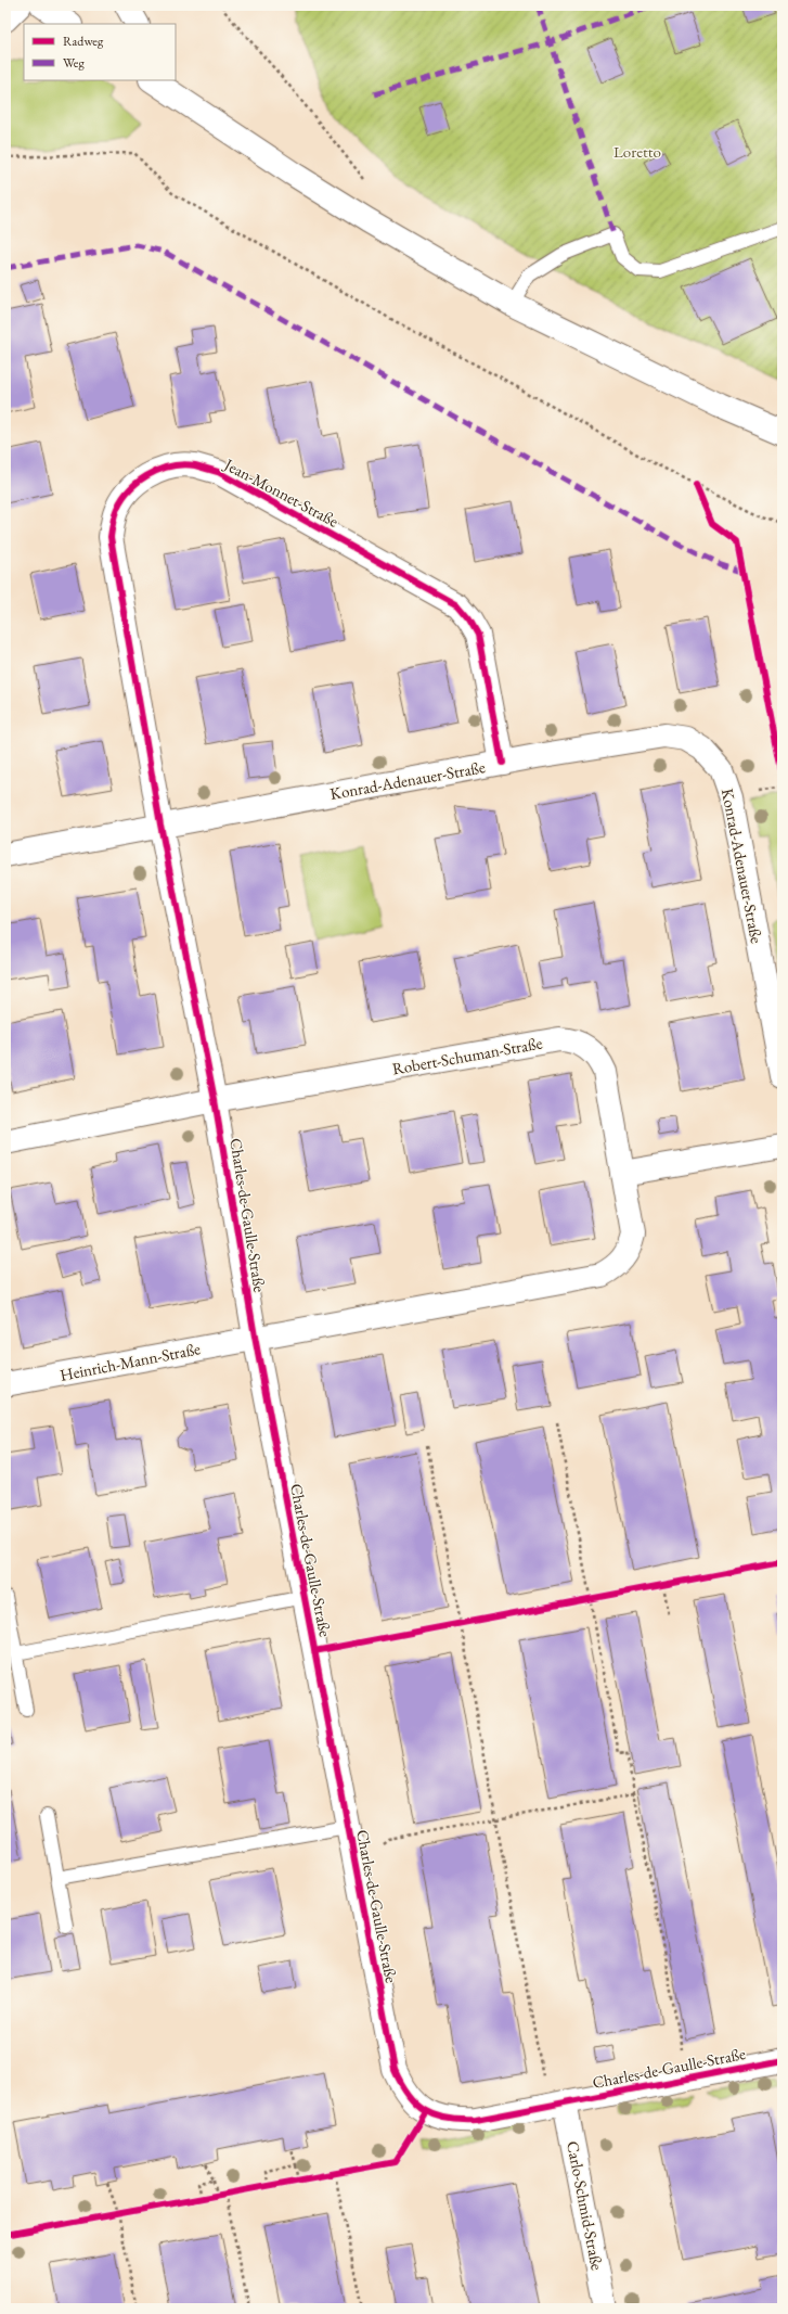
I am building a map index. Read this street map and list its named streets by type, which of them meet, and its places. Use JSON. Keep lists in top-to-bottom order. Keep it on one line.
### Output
{"streets":{"street":["Jean-Monnet-Straße","Konrad-Adenauer-Straße","Robert-Schuman-Straße","Charles-de-Gaulle-Straße","Heinrich-Mann-Straße","Carlo-Schmid-Straße"]},"crossings":[["Jean-Monnet-Straße","Konrad-Adenauer-Straße"],["Jean-Monnet-Straße","Charles-de-Gaulle-Straße"],["Konrad-Adenauer-Straße","Charles-de-Gaulle-Straße"],["Robert-Schuman-Straße","Charles-de-Gaulle-Straße"],["Robert-Schuman-Straße","Heinrich-Mann-Straße"],["Charles-de-Gaulle-Straße","Heinrich-Mann-Straße"],["Charles-de-Gaulle-Straße","Carlo-Schmid-Straße"]],"parks":["Loretto"],"legend":["Radweg","Weg"]}
